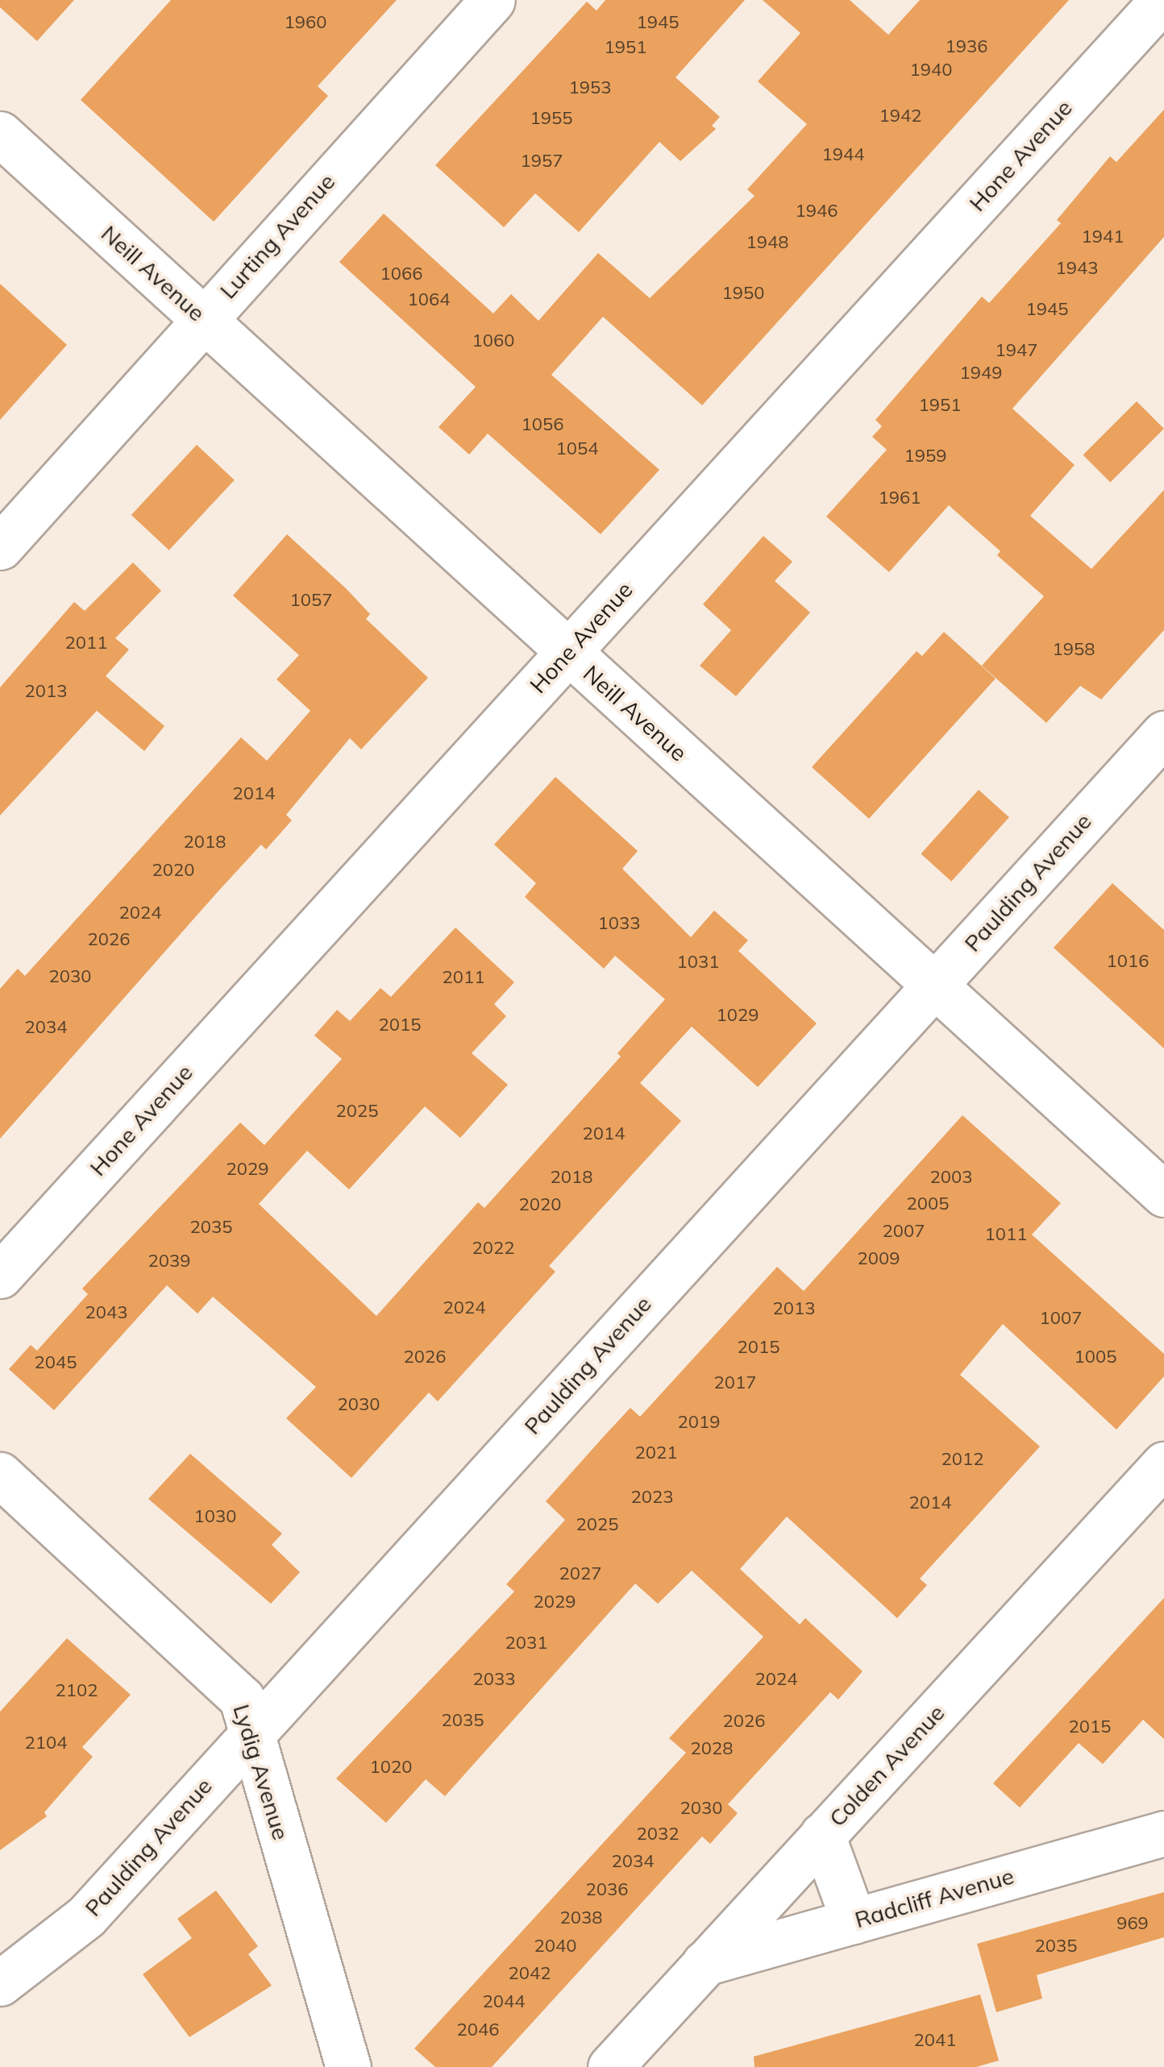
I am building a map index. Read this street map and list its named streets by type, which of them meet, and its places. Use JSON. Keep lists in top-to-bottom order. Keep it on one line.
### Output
{"streets":{"street":["Hone Avenue","Lurting Avenue","Neill Avenue","Paulding Avenue","Colden Avenue","Lydig Avenue","Radcliff Avenue"]},"crossings":[["Hone Avenue","Neill Avenue"],["Lurting Avenue","Neill Avenue"],["Neill Avenue","Paulding Avenue"],["Paulding Avenue","Lydig Avenue"],["Colden Avenue","Radcliff Avenue"]],"house_numbers":["1960","1945","1936","1951","1940","1953","1942","1955","1944","1957","1946","1941","1948","1943","1066","1950","1064","1945","1060","1947","1949","1951","1056","1054","1959","1961","1057","2011","1958","2013","2014","2018","2020","2024","1033","2026","1016","1031","2030","2011","1029","2015","2034","2025","2014","2029","2018","2003","2005","2020","2035","2007","1011","2022","2009","2039","2024","2013","2043","1007","2015","2026","1005","2045","2017","2030","2019","2021","2012","2023","2014","1030","2025","2027","2029","2031","2033","2024","2102","2035","2026","2015","2104","2028","1020","2030","2032","2034","2036","2038","969","2040","2035","2042","2044","2046","2041"]}
